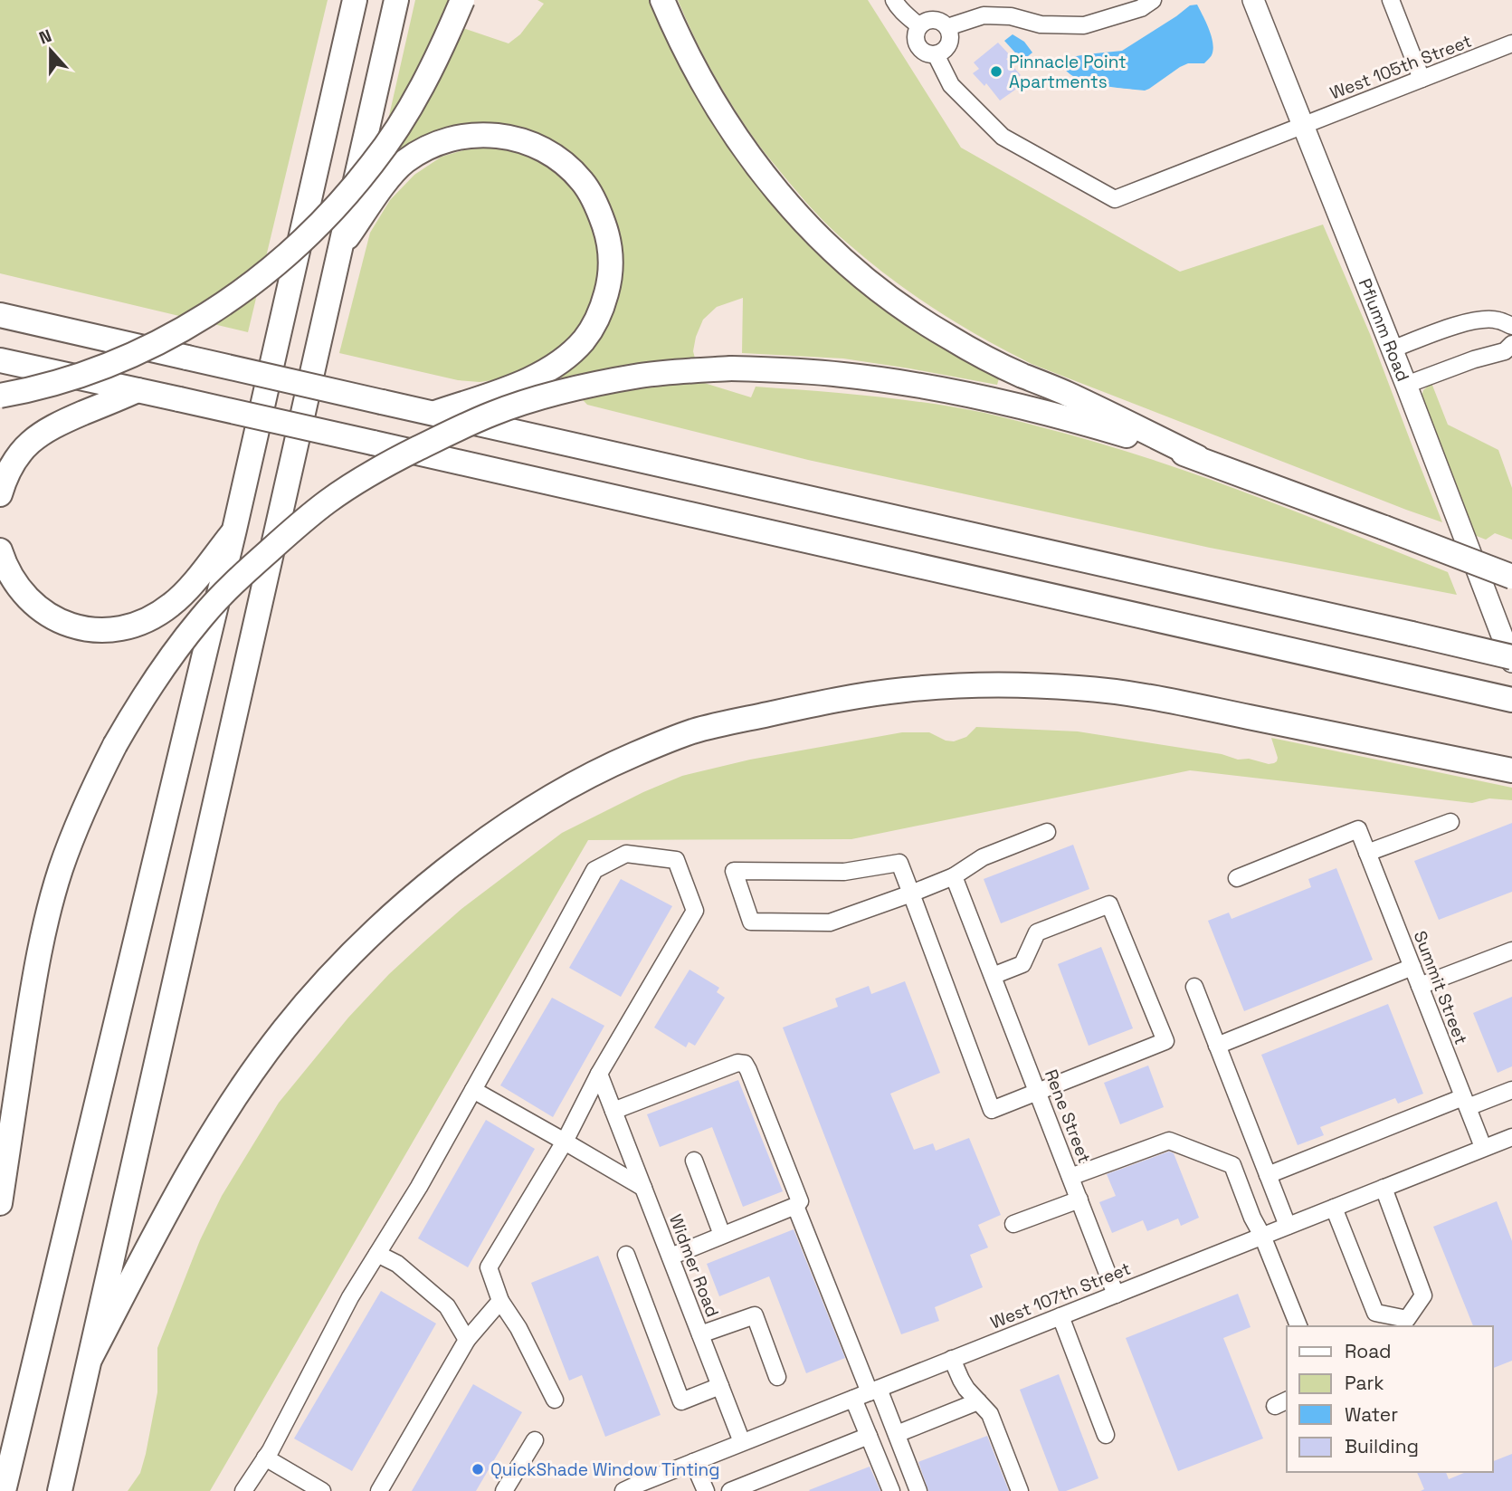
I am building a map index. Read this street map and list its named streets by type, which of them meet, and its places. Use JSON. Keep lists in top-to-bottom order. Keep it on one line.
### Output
{"streets":{"main road":["Pflumm Road"],"street":["West 105th Street","Summit Street","Rene Street","Widmer Road","West 107th Street"]},"crossings":[["West 105th Street","Pflumm Road"],["Summit Street","West 107th Street"],["Rene Street","West 107th Street"],["Widmer Road","West 107th Street"]],"places":["Pinnacle Point Apartments","QuickShade Window Tinting"],"legend":["Road","Park","Water","Building"],"north":"top"}
